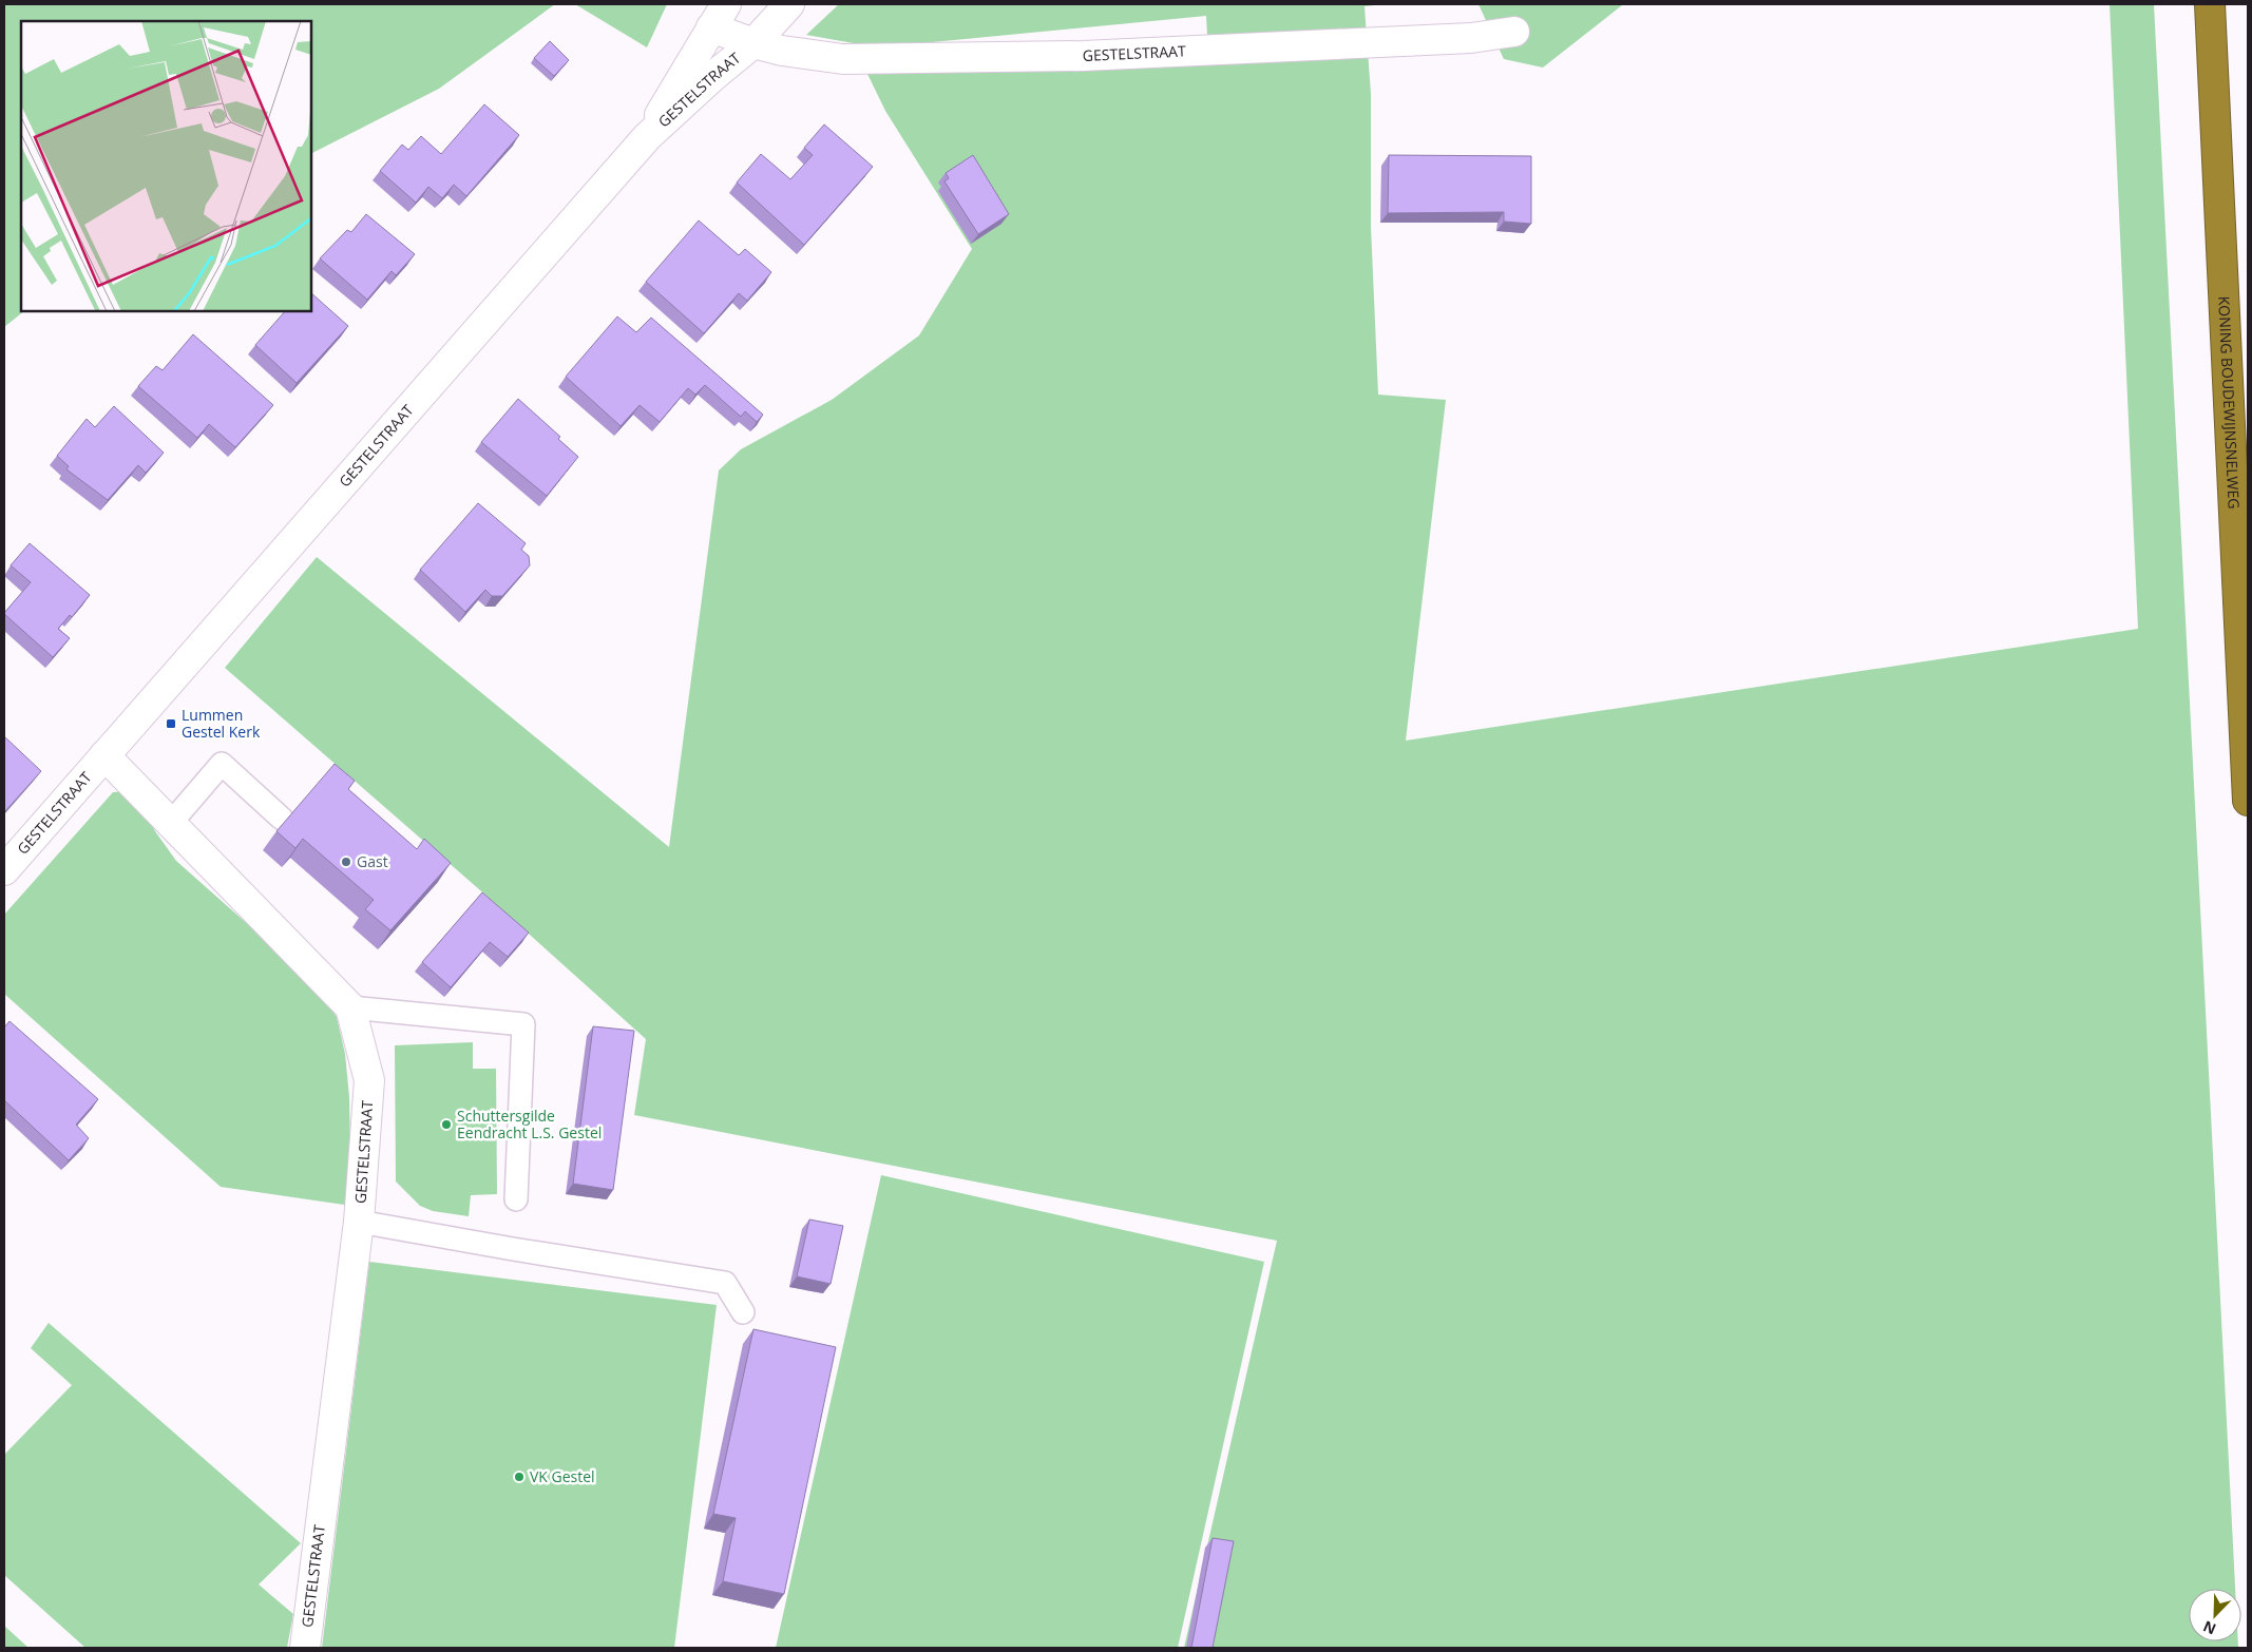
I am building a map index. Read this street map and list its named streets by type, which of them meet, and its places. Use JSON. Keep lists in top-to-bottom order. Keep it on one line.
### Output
{"streets":{"highway":["KONING BOUDEWIJNSNELWEG"],"street":["GESTELSTRAAT"]},"places":{"transit":["Lummen Gestel Kerk"],"other":["Gast","Schuttersgilde Eendracht L.S. Gestel","VK Gestel"]},"north":"bottom left"}
